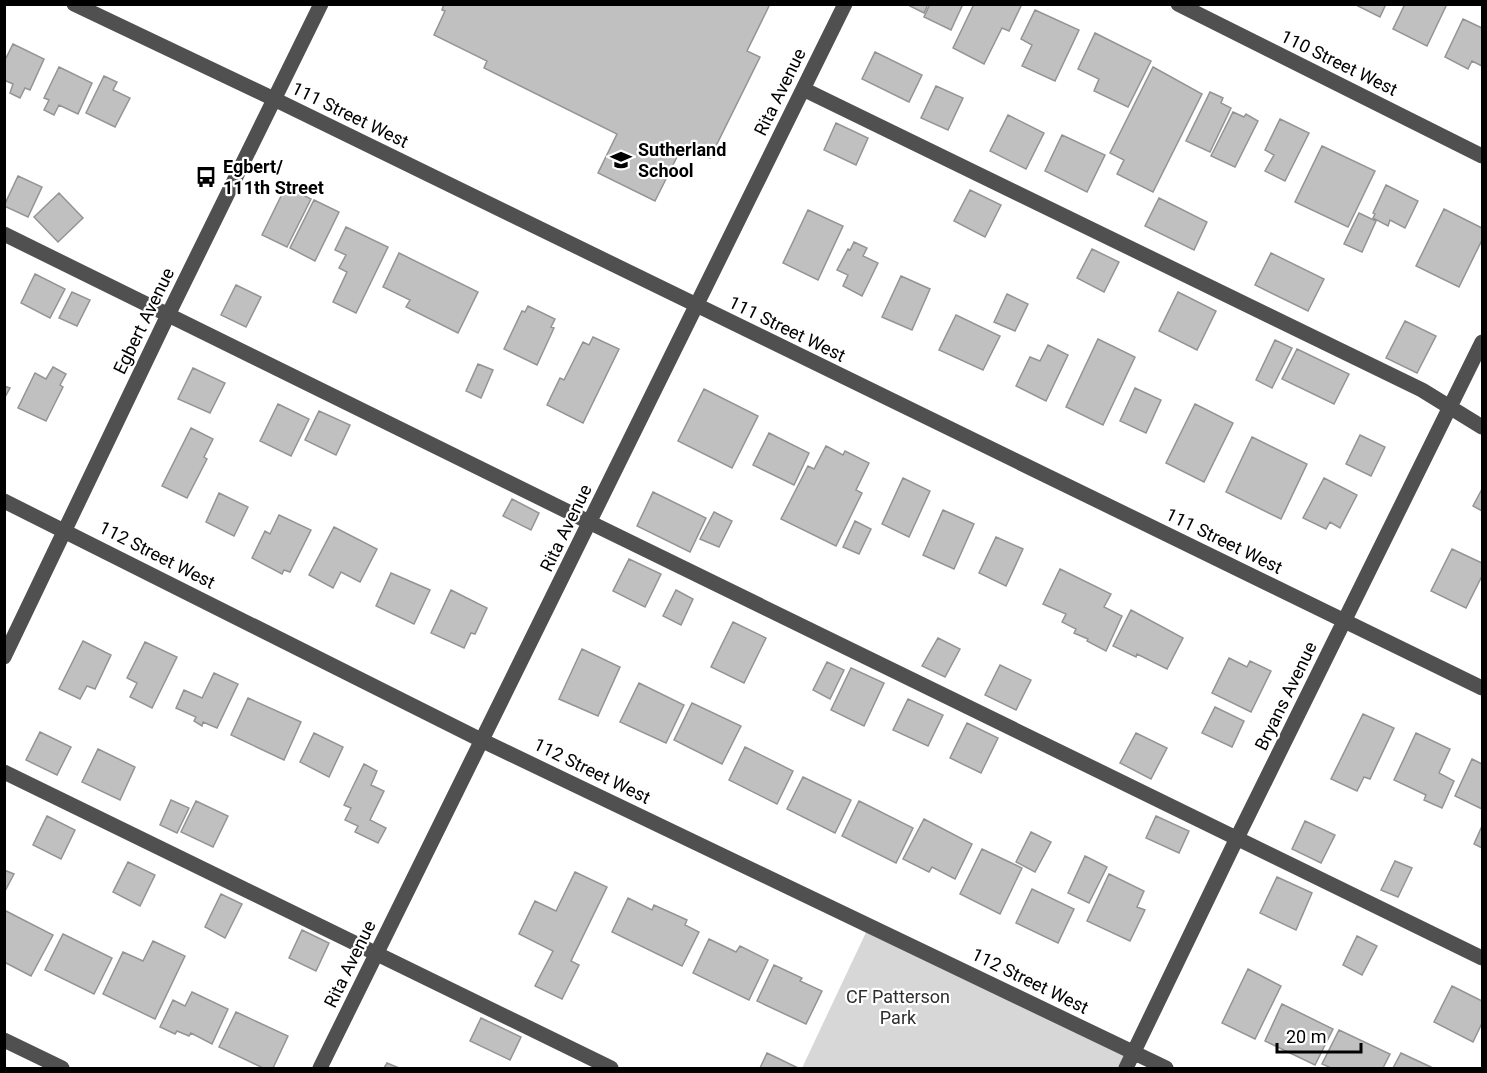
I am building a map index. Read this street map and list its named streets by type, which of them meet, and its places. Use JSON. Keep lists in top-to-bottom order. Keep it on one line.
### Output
{"streets":{"street":["110 Street West","Rita Avenue","111 Street West","Egbert Avenue","112 Street West","Bryans Avenue"]},"crossings":[["Rita Avenue","111 Street West"],["Rita Avenue","112 Street West"],["111 Street West","Egbert Avenue"],["111 Street West","Bryans Avenue"],["Egbert Avenue","112 Street West"],["112 Street West","Bryans Avenue"]],"parks":["CF Patterson Park"],"places":{"school or university":["Sutherland School"],"bus stop":["Egbert/ 111th Street"]},"scale_bar":"20 m"}
